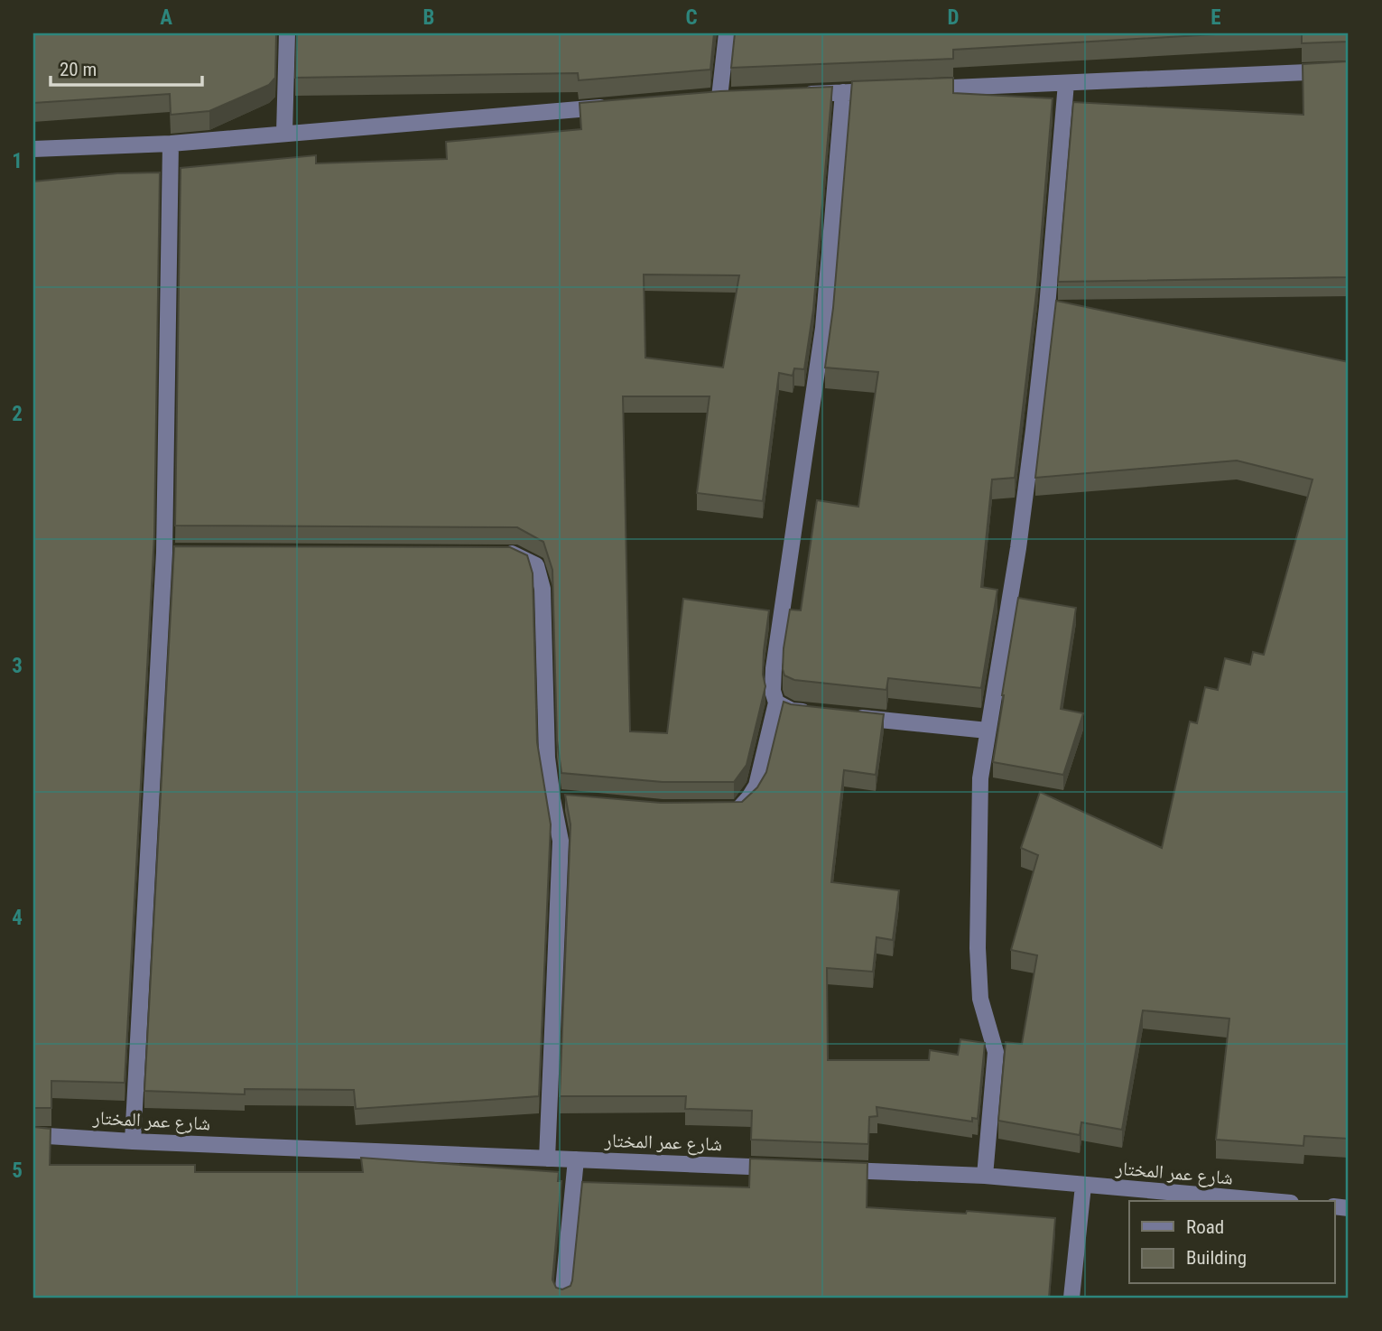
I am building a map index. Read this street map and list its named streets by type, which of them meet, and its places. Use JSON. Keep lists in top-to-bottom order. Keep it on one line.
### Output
{"streets":{"street":["شارع عمر المختار"]},"legend":["Road","Building"],"scale_bar":"20 m","grid":{"columns":["A","B","C","D","E"],"rows":["1","2","3","4","5"]}}
